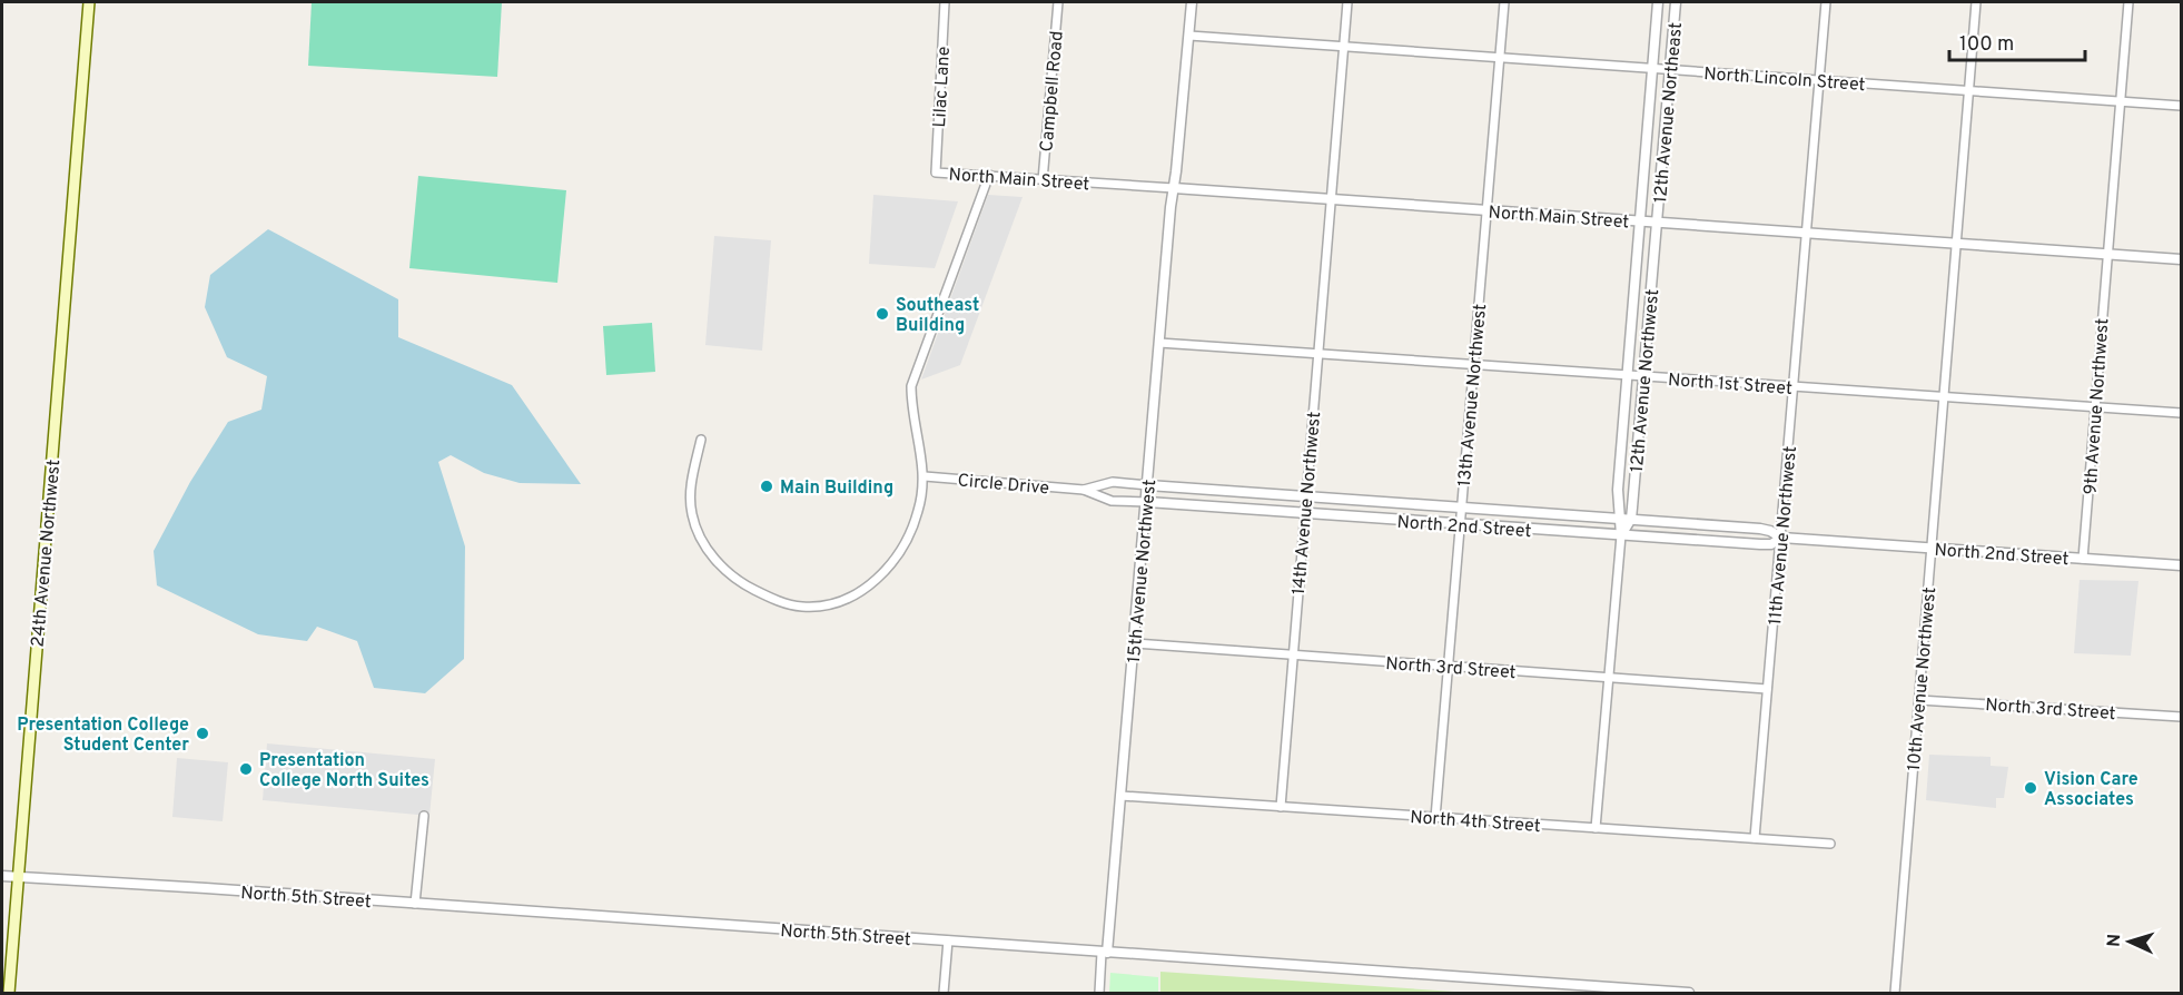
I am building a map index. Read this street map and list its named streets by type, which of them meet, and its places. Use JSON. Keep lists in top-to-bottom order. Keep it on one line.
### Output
{"streets":{"main road":["24th Avenue Northwest"],"street":["North Lincoln Street","Lilac Lane","Campbell Road","12th Avenue Northeast","North Main Street","12th Avenue Northwest","North 1st Street","13th Avenue Northwest","9th Avenue Northwest","Circle Drive","14th Avenue Northwest","North 2nd Street","11th Avenue Northwest","15th Avenue Northwest","North 3rd Street","10th Avenue Northwest","North 4th Street","North 5th Street"]},"crossings":[["North Lincoln Street","12th Avenue Northeast"],["North Lincoln Street","13th Avenue Northwest"],["North Lincoln Street","9th Avenue Northwest"],["North Lincoln Street","14th Avenue Northwest"],["North Lincoln Street","11th Avenue Northwest"],["North Lincoln Street","15th Avenue Northwest"],["North Lincoln Street","10th Avenue Northwest"],["Lilac Lane","North Main Street"],["Campbell Road","North Main Street"],["12th Avenue Northeast","North Main Street"],["12th Avenue Northeast","12th Avenue Northwest"],["North Main Street","12th Avenue Northwest"],["North Main Street","13th Avenue Northwest"],["North Main Street","9th Avenue Northwest"],["North Main Street","14th Avenue Northwest"],["North Main Street","11th Avenue Northwest"],["North Main Street","15th Avenue Northwest"],["North Main Street","10th Avenue Northwest"],["12th Avenue Northwest","North 1st Street"],["12th Avenue Northwest","North 2nd Street"],["12th Avenue Northwest","North 3rd Street"],["12th Avenue Northwest","North 4th Street"],["North 1st Street","13th Avenue Northwest"],["North 1st Street","9th Avenue Northwest"],["North 1st Street","14th Avenue Northwest"],["North 1st Street","11th Avenue Northwest"],["North 1st Street","15th Avenue Northwest"],["North 1st Street","10th Avenue Northwest"],["13th Avenue Northwest","North 2nd Street"],["13th Avenue Northwest","North 3rd Street"],["13th Avenue Northwest","North 4th Street"],["9th Avenue Northwest","North 2nd Street"],["Circle Drive","North 2nd Street"],["Circle Drive","15th Avenue Northwest"],["14th Avenue Northwest","North 2nd Street"],["14th Avenue Northwest","North 3rd Street"],["14th Avenue Northwest","North 4th Street"],["North 2nd Street","11th Avenue Northwest"],["North 2nd Street","15th Avenue Northwest"],["North 2nd Street","10th Avenue Northwest"],["11th Avenue Northwest","North 3rd Street"],["11th Avenue Northwest","North 4th Street"],["24th Avenue Northwest","North 5th Street"],["15th Avenue Northwest","North 3rd Street"],["15th Avenue Northwest","North 4th Street"],["15th Avenue Northwest","North 5th Street"],["North 3rd Street","10th Avenue Northwest"]],"places":["Southeast Building","Main Building","Presentation College Student Center","Presentation College North Suites","Vision Care Associates"],"scale_bar":"100 m","north":"left"}
